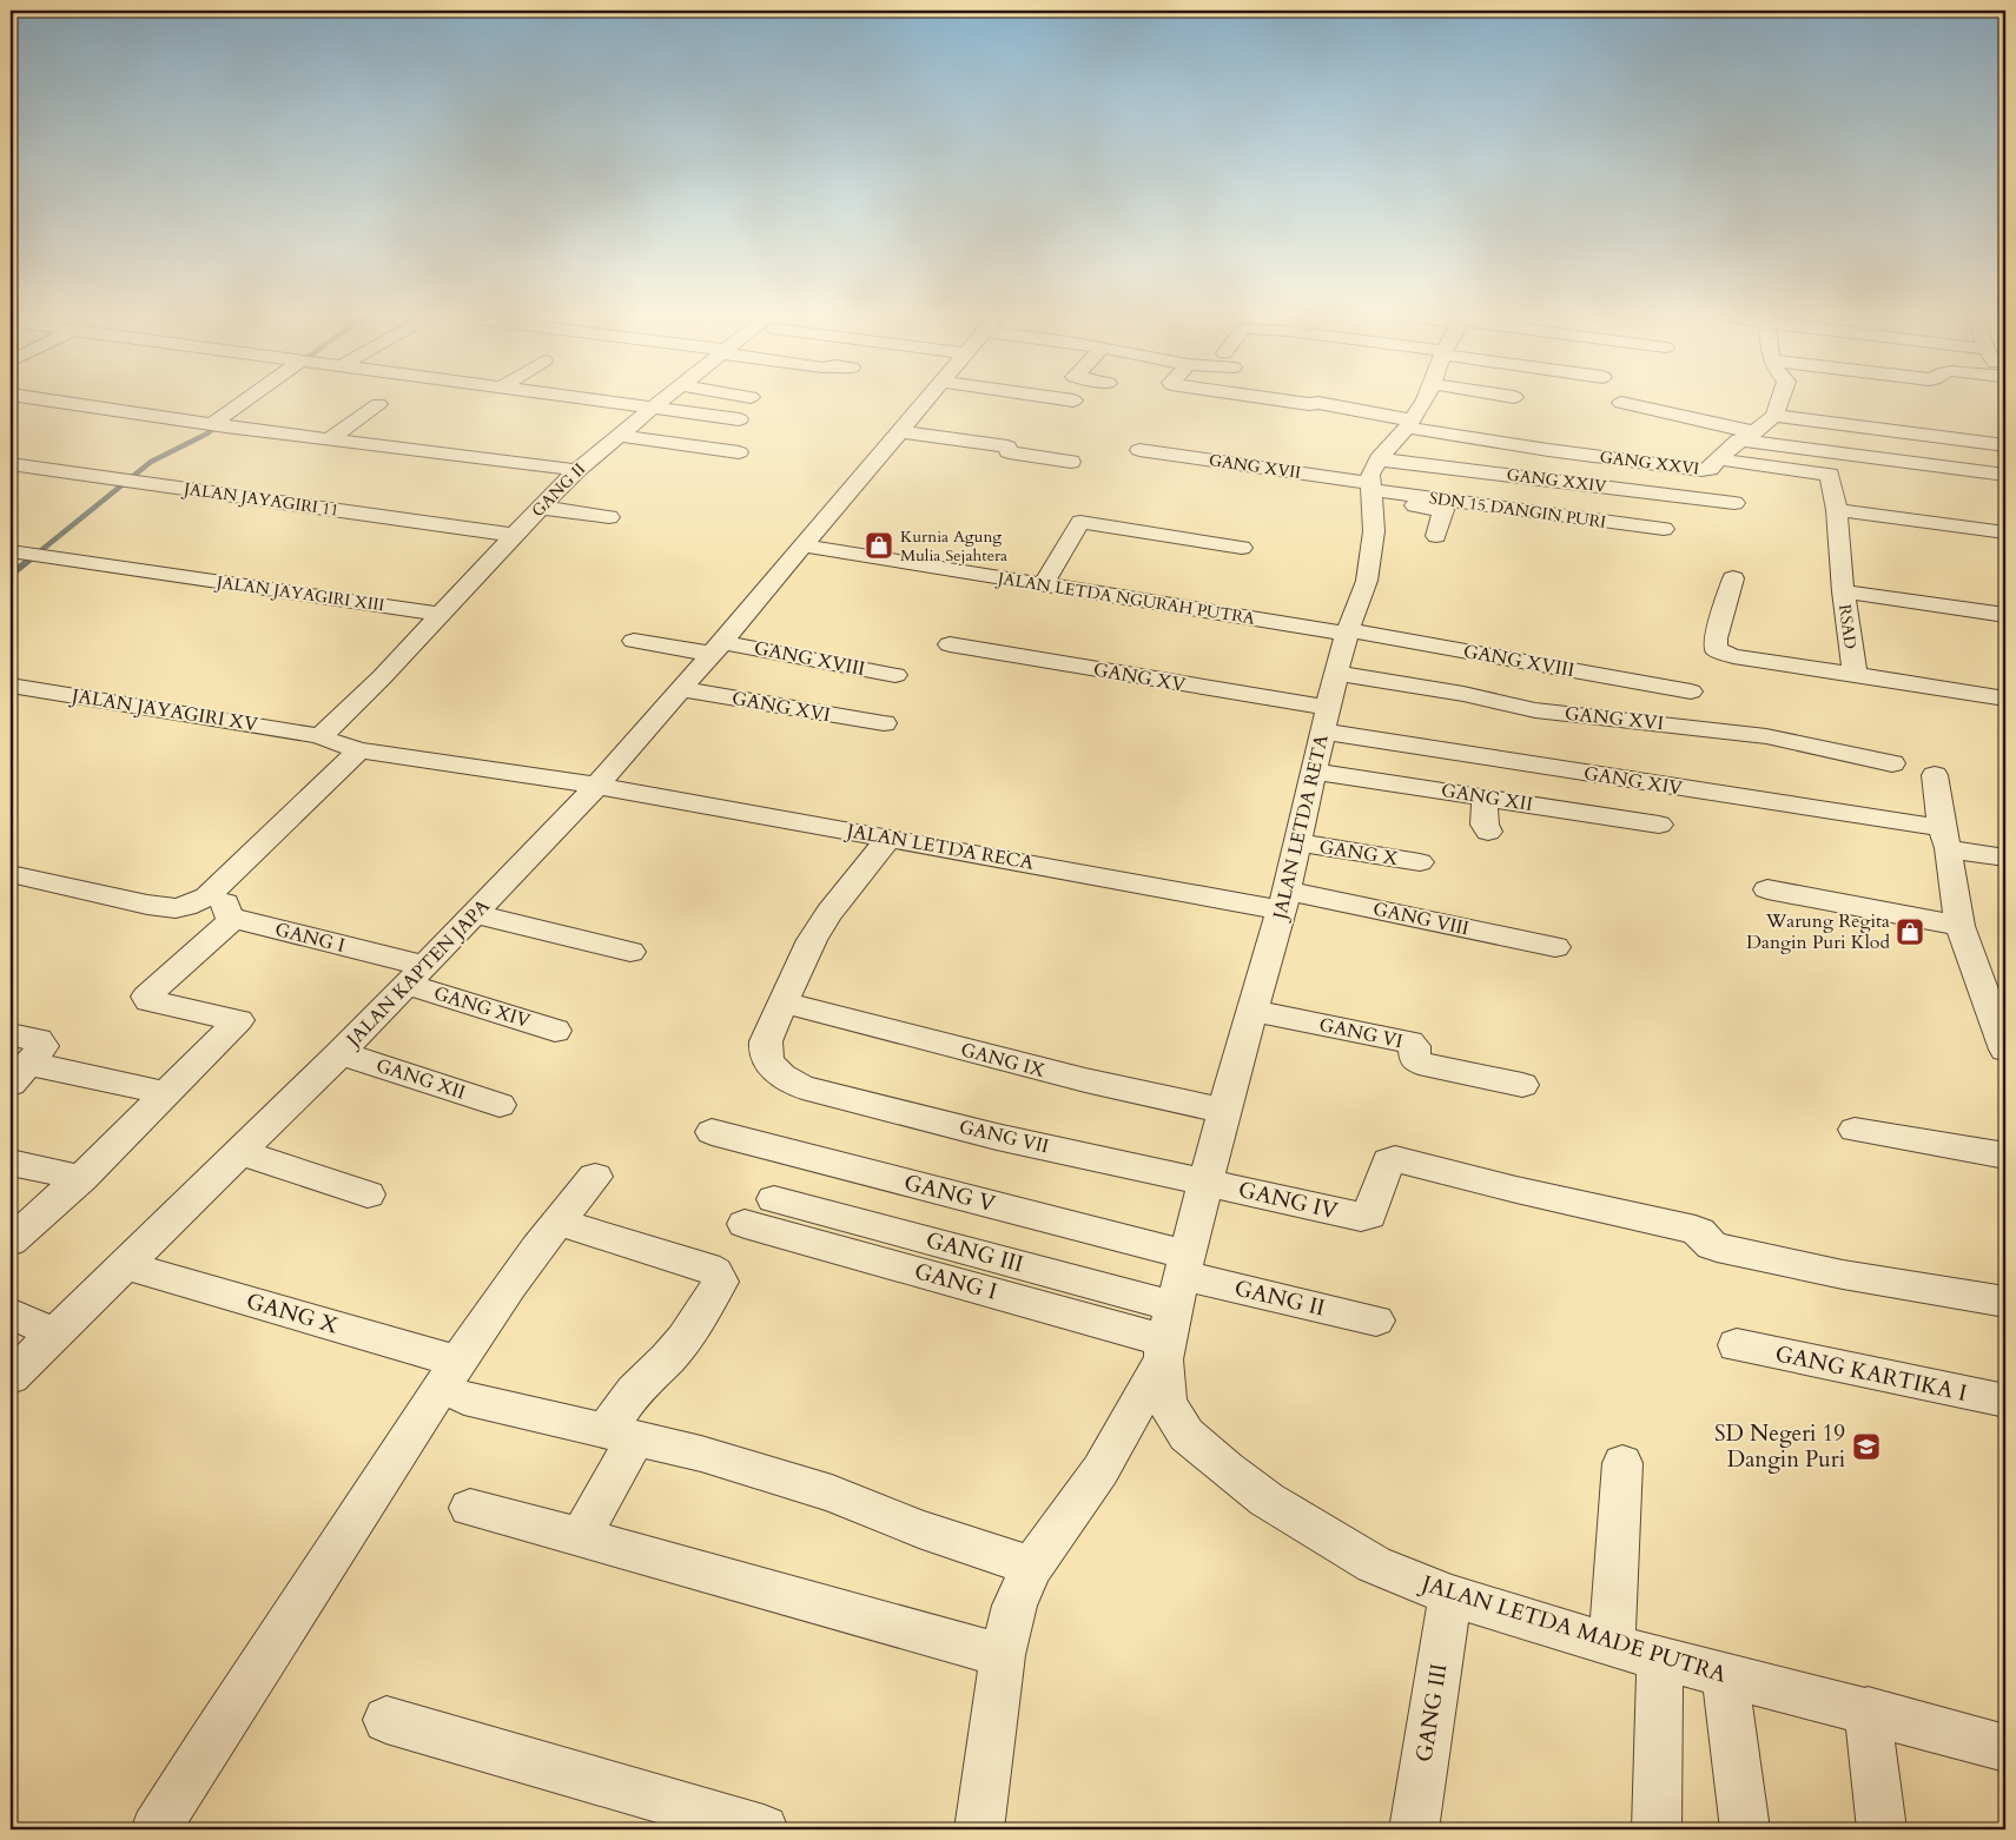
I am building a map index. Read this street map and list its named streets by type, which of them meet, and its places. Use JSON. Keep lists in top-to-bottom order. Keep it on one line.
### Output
{"streets":{"street":["GANG XXVI","GANG XVII","GANG XXIV","GANG II","JALAN JAYAGIRI 11","SDN 15 DANGIN PURI","JALAN JAYAGIRI XIII","JALAN LETDA NGURAH PUTRA","RSAD","GANG XVIII","GANG XV","GANG XVI","JALAN JAYAGIRI XV","GANG XIV","GANG XII","JALAN LETDA RETA","JALAN LETDA RECA","GANG X","GANG VIII","GANG I","JALAN KAPTEN JAPA","GANG VI","GANG IX","GANG VII","GANG V","GANG IV","GANG III","GANG KARTIKA I","JALAN LETDA MADE PUTRA"]},"crossings":[["GANG XVII","GANG XXIV"],["GANG XVII","SDN 15 DANGIN PURI"],["GANG XVII","JALAN LETDA RETA"],["GANG XXIV","SDN 15 DANGIN PURI"],["GANG XXIV","JALAN LETDA RETA"],["GANG II","JALAN JAYAGIRI 11"],["GANG II","JALAN LETDA RETA"],["GANG II","GANG I"],["GANG II","GANG V"],["GANG II","GANG III"],["GANG II","JALAN LETDA MADE PUTRA"],["SDN 15 DANGIN PURI","JALAN LETDA RETA"],["JALAN LETDA NGURAH PUTRA","GANG XVIII"],["JALAN LETDA NGURAH PUTRA","JALAN LETDA RETA"],["JALAN LETDA NGURAH PUTRA","JALAN KAPTEN JAPA"],["GANG XVIII","JALAN LETDA RETA"],["GANG XVIII","JALAN KAPTEN JAPA"],["GANG XV","GANG XIV"],["GANG XV","JALAN LETDA RETA"],["GANG XVI","JALAN LETDA RETA"],["GANG XVI","JALAN KAPTEN JAPA"],["JALAN JAYAGIRI XV","JALAN LETDA RECA"],["GANG XIV","JALAN LETDA RETA"],["GANG XIV","GANG I"],["GANG XIV","JALAN KAPTEN JAPA"],["GANG XII","JALAN LETDA RETA"],["GANG XII","JALAN KAPTEN JAPA"],["JALAN LETDA RETA","JALAN LETDA RECA"],["JALAN LETDA RETA","GANG X"],["JALAN LETDA RETA","GANG VIII"],["JALAN LETDA RETA","GANG I"],["JALAN LETDA RETA","GANG VI"],["JALAN LETDA RETA","GANG IX"],["JALAN LETDA RETA","GANG VII"],["JALAN LETDA RETA","GANG V"],["JALAN LETDA RETA","GANG IV"],["JALAN LETDA RETA","GANG III"],["JALAN LETDA RETA","JALAN LETDA MADE PUTRA"],["JALAN LETDA RECA","GANG VIII"],["JALAN LETDA RECA","JALAN KAPTEN JAPA"],["JALAN LETDA RECA","GANG VII"],["GANG X","JALAN KAPTEN JAPA"],["GANG I","JALAN KAPTEN JAPA"],["GANG I","GANG V"],["GANG I","GANG III"],["GANG I","JALAN LETDA MADE PUTRA"],["GANG IX","GANG VII"],["GANG VII","GANG IV"],["GANG V","GANG III"],["GANG V","JALAN LETDA MADE PUTRA"],["GANG III","JALAN LETDA MADE PUTRA"]],"places":{"shop":["Kurnia Agung Mulia Sejahtera","Warung Regita Dangin Puri Klod"],"school or university":["SD Negeri 19 Dangin Puri"]}}
